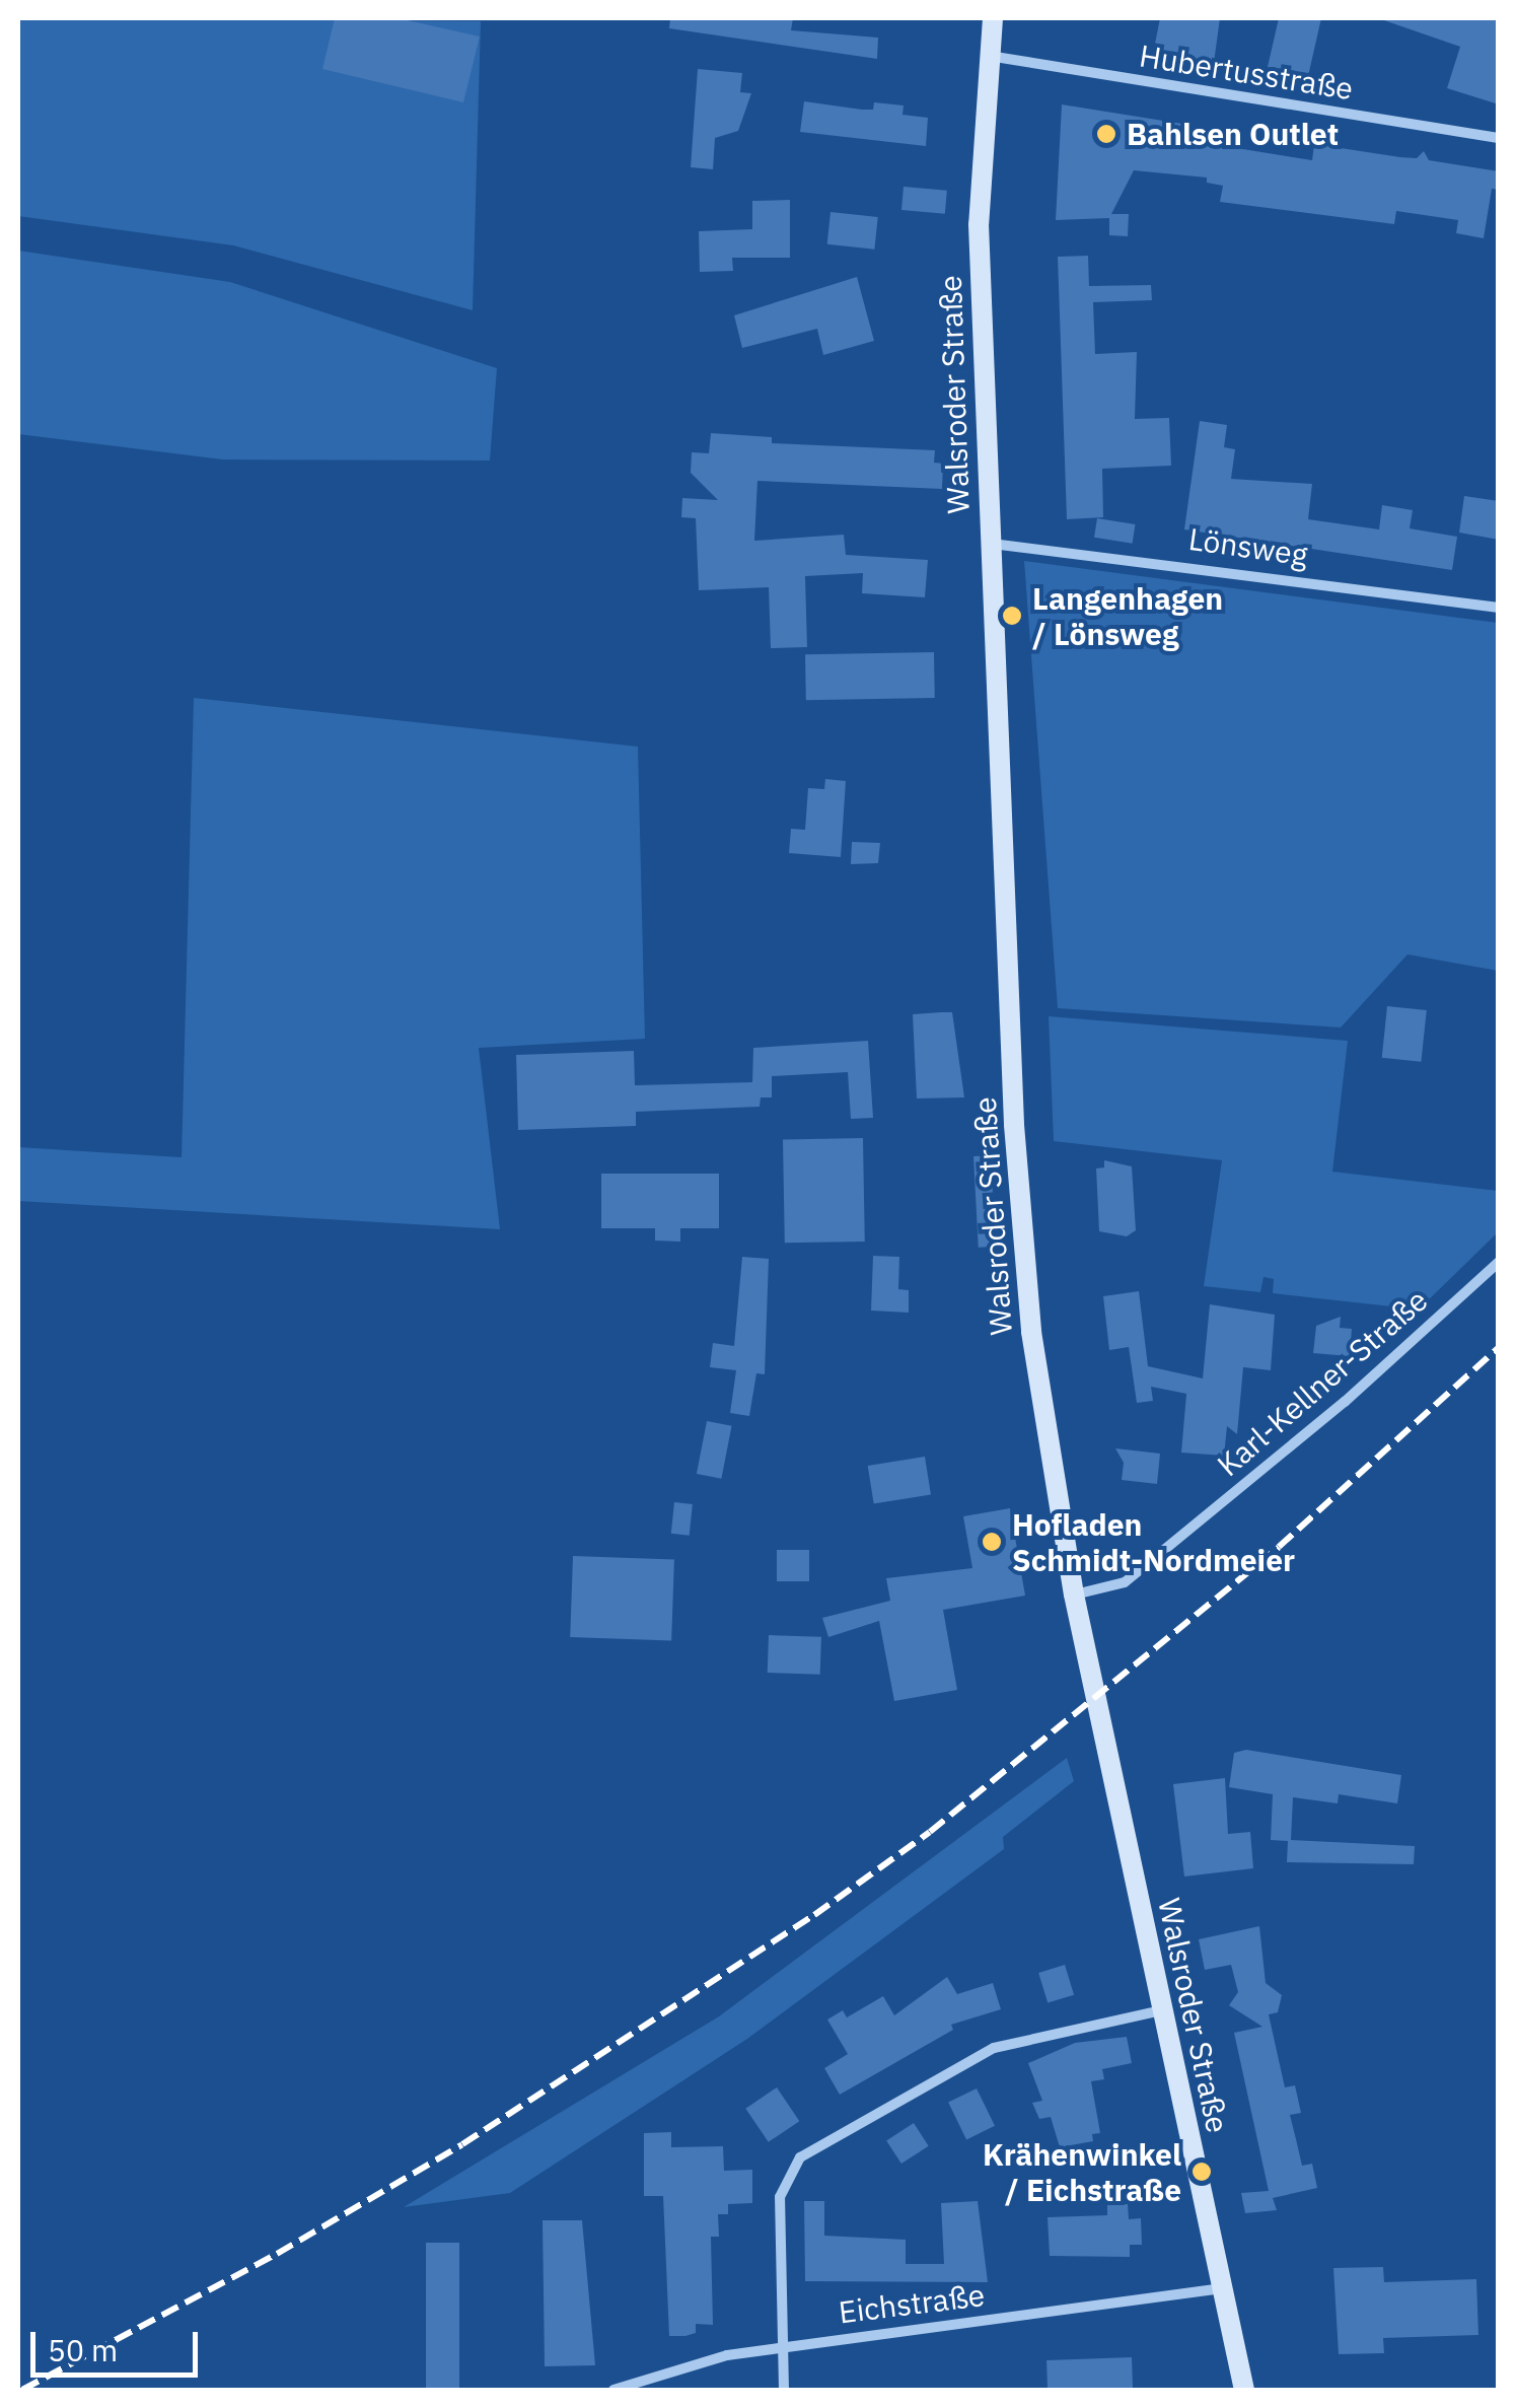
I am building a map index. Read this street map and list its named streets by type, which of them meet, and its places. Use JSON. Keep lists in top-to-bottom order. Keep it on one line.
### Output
{"streets":{"street":["Hubertusstraße","Walsroder Straße","Lönsweg","Karl-Kellner-Straße","Eichstraße"]},"crossings":[["Hubertusstraße","Walsroder Straße"],["Walsroder Straße","Lönsweg"],["Walsroder Straße","Karl-Kellner-Straße"],["Walsroder Straße","Eichstraße"]],"places":["Bahlsen Outlet","Langenhagen / Lönsweg","Hofladen Schmidt-Nordmeier","Krähenwinkel / Eichstraße"],"scale_bar":"50 m"}
